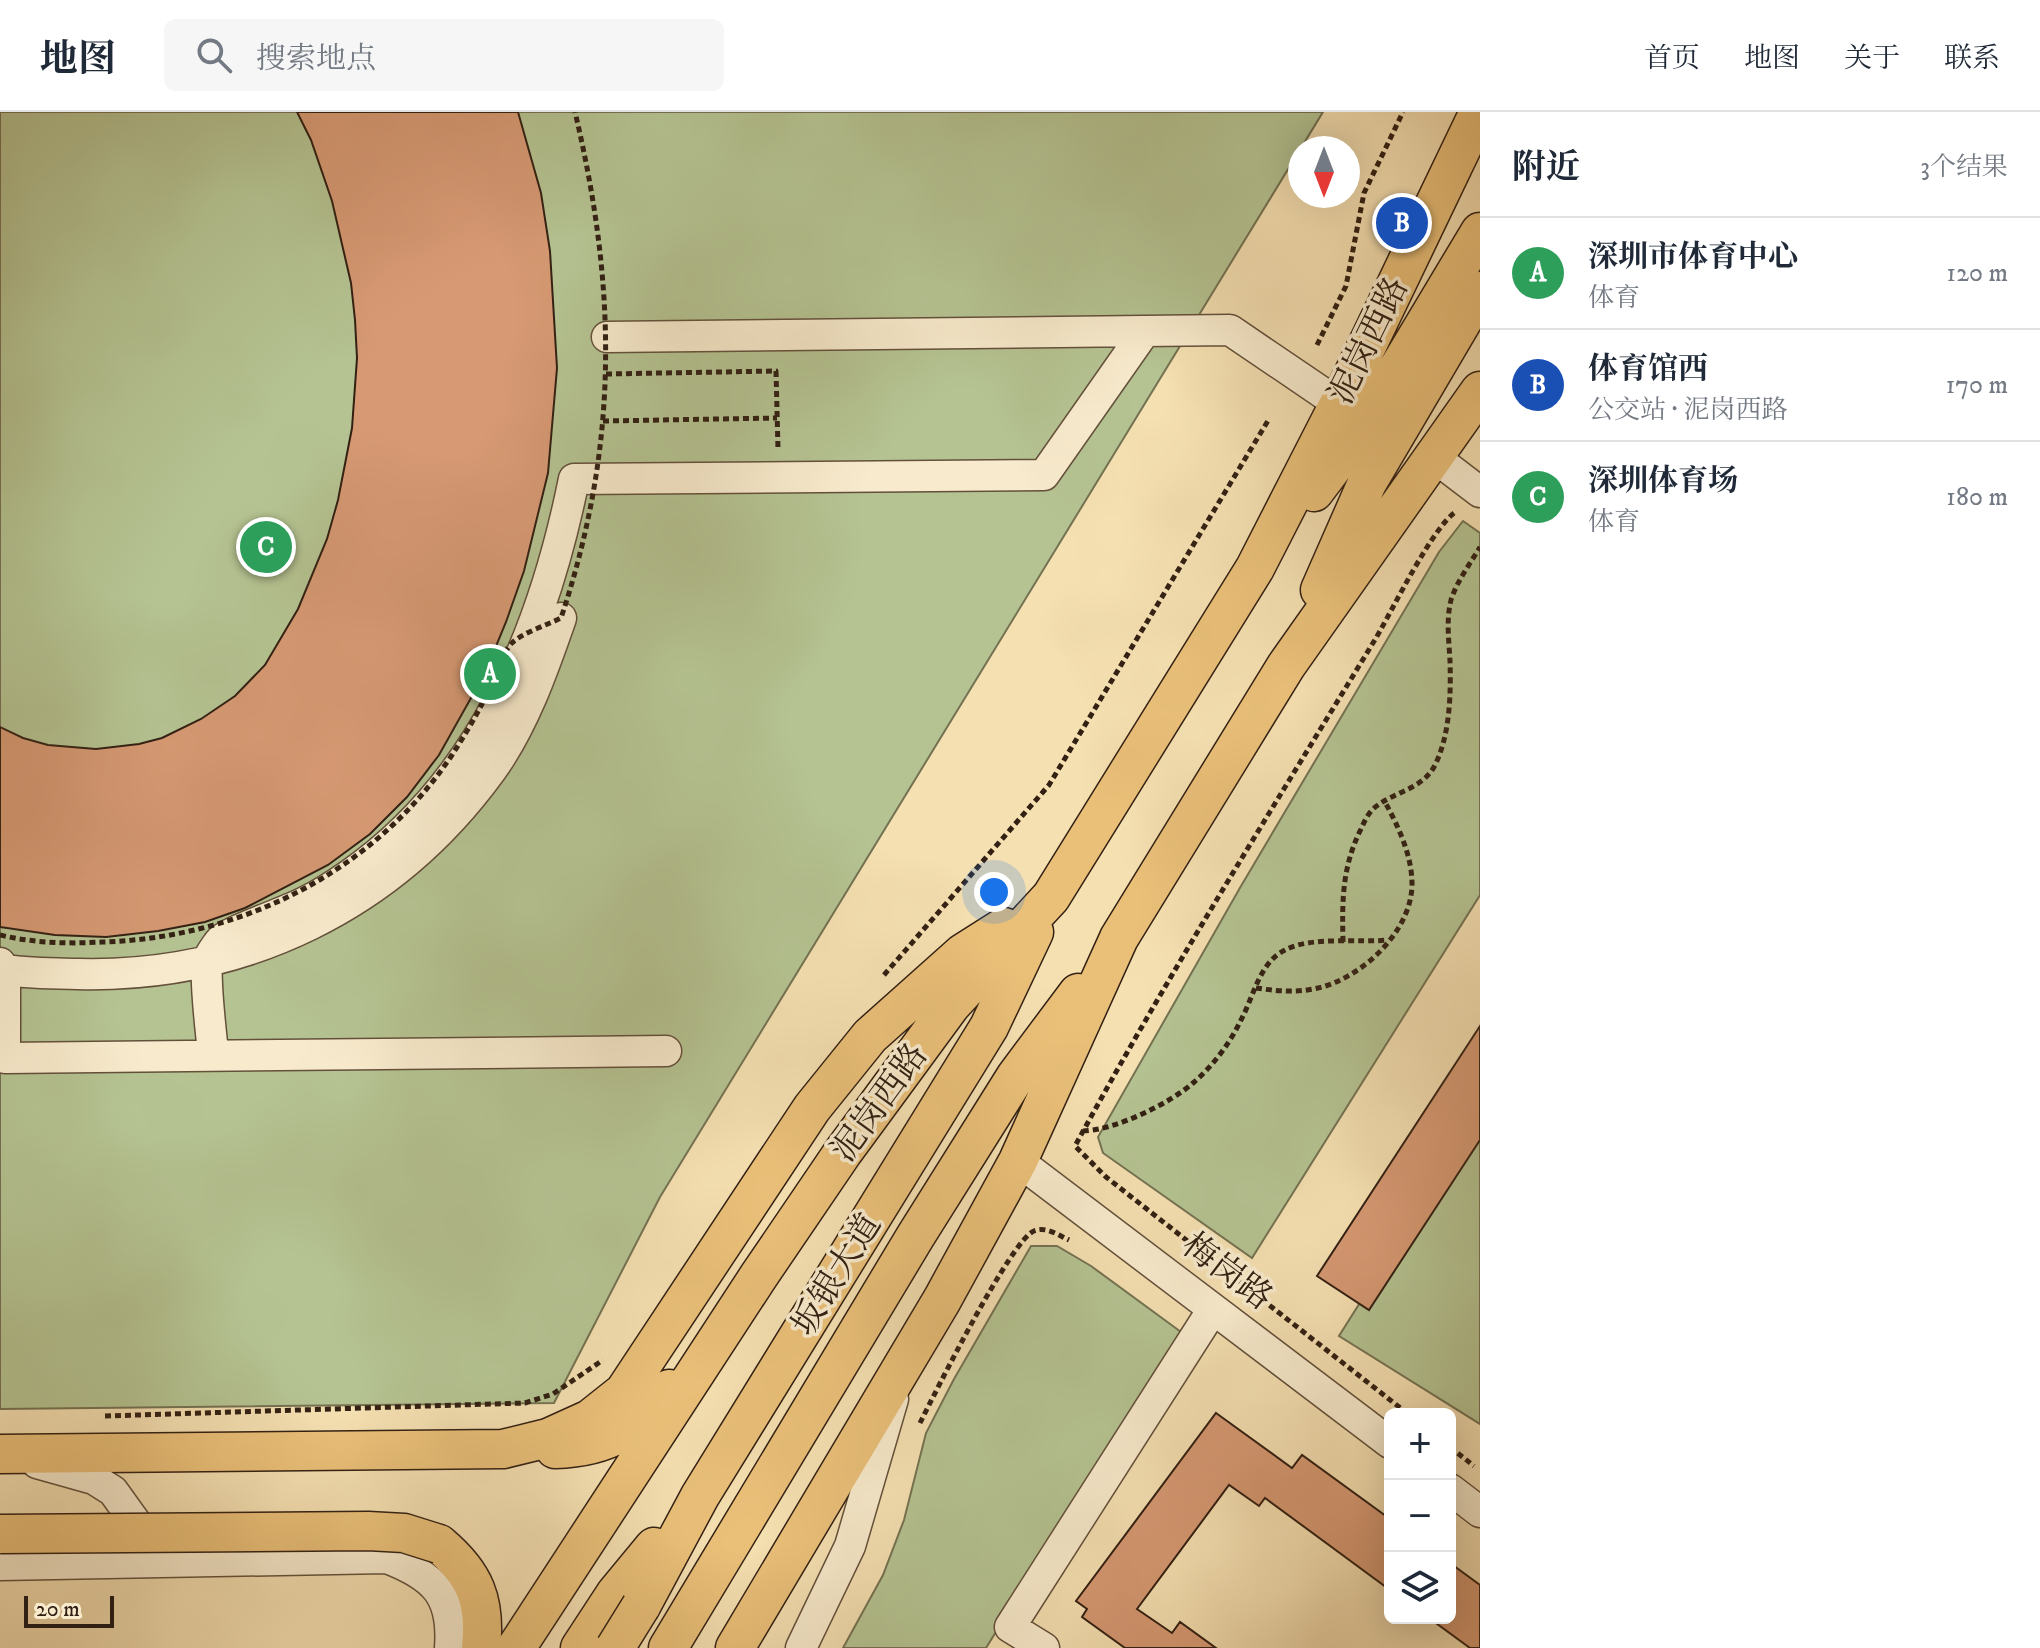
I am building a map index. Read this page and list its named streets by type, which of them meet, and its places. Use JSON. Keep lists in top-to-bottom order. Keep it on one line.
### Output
{"streets":{"main road":["泥岗西路","坂银大道"],"street":["梅岗路"]},"crossings":[["泥岗西路","梅岗路"],["泥岗西路","坂银大道"]],"scale_bar":"20 m","north":"bottom","page":{"header":"地图","search":"搜索地点","nav":["首页","地图","关于","联系"],"heading":["附近","3个结果"],"pins":["B","C","A"],"list":[{"mark":"A","name":"深圳市体育中心","note":"体育","value":"120 m"},{"mark":"B","name":"体育馆西","note":"公交站 · 泥岗西路","value":"170 m"},{"mark":"C","name":"深圳体育场","note":"体育","value":"180 m"}],"map_buttons":["+","−"],"scale":"20 m"}}
